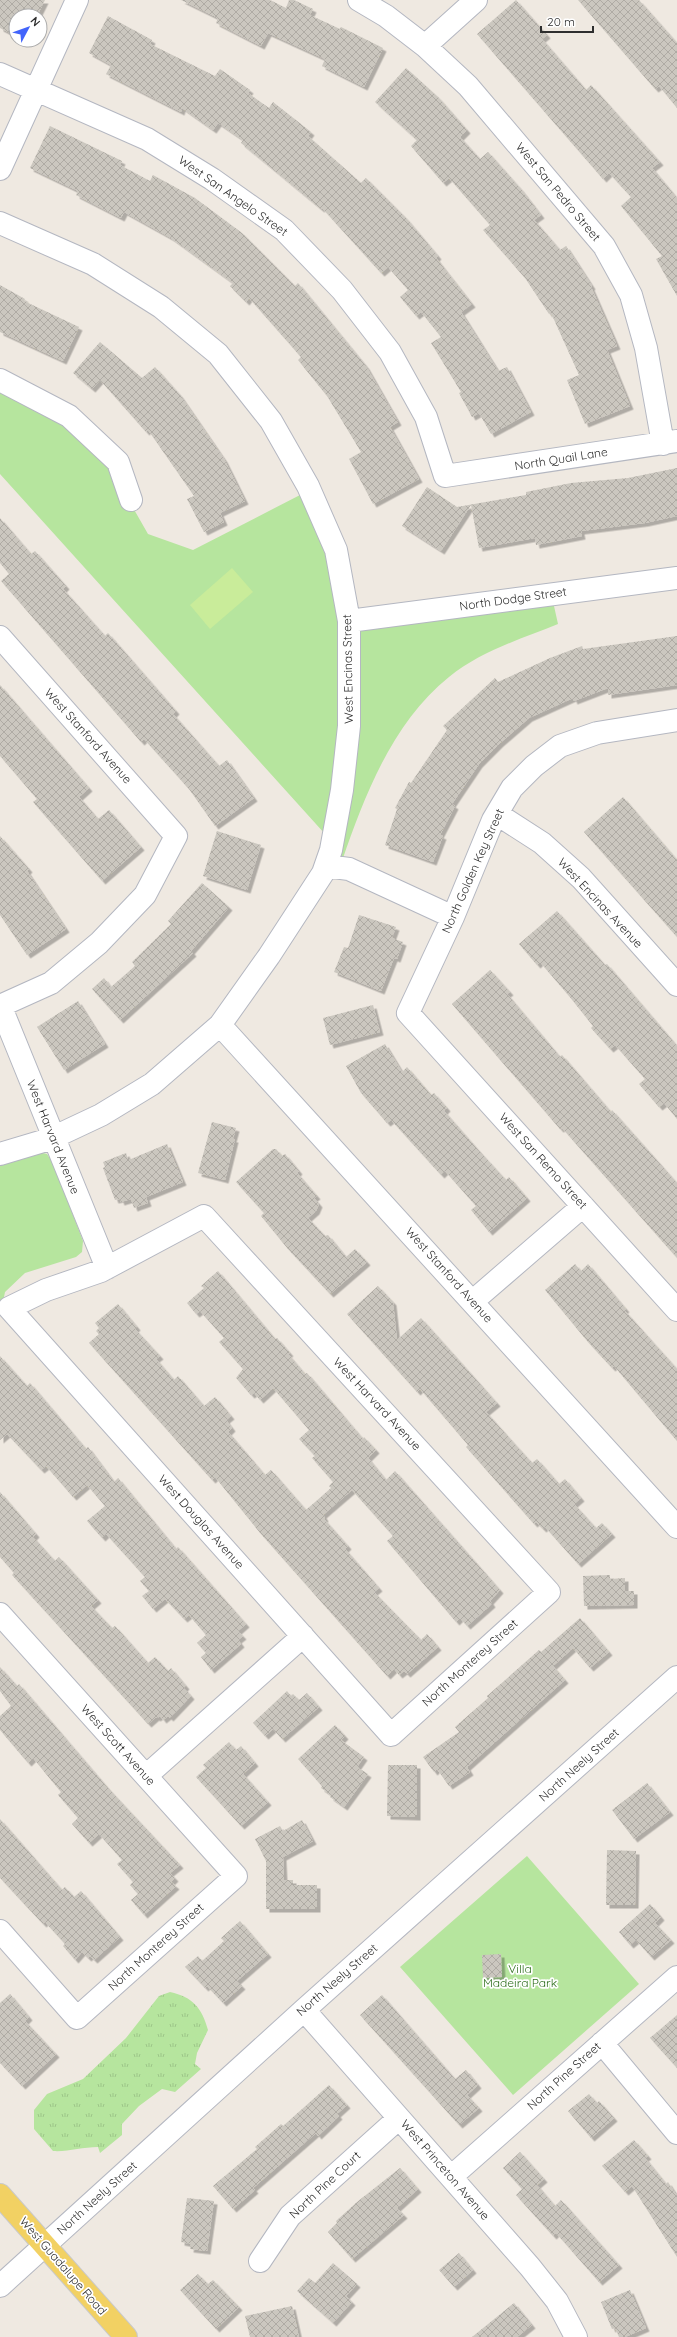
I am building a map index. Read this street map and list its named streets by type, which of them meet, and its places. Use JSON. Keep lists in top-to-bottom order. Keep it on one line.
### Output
{"streets":{"main road":["West Guadalupe Road"],"street":["West San Pedro Street","West San Angelo Street","North Quail Lane","North Dodge Street","West Encinas Street","West Stanford Avenue","North Golden Key Street","West Encinas Avenue","West Harvard Avenue","West San Remo Street","West Douglas Avenue","North Monterey Street","West Scott Avenue","North Neely Street","North Pine Street","West Princeton Avenue","North Pine Court"]},"crossings":[["West San Pedro Street","North Quail Lane"],["West San Angelo Street","North Quail Lane"],["North Dodge Street","West Encinas Street"],["West Encinas Street","West Stanford Avenue"],["West Stanford Avenue","West Harvard Avenue"],["North Golden Key Street","West Encinas Avenue"],["North Golden Key Street","West San Remo Street"],["West Harvard Avenue","West Douglas Avenue"],["West Harvard Avenue","North Monterey Street"],["West Douglas Avenue","North Monterey Street"],["North Monterey Street","West Scott Avenue"],["North Neely Street","West Princeton Avenue"],["North Neely Street","West Guadalupe Road"],["North Pine Street","West Princeton Avenue"],["West Princeton Avenue","North Pine Court"]],"parks":["Villa Madeira Park"],"scale_bar":"20 m","north":"top right"}
